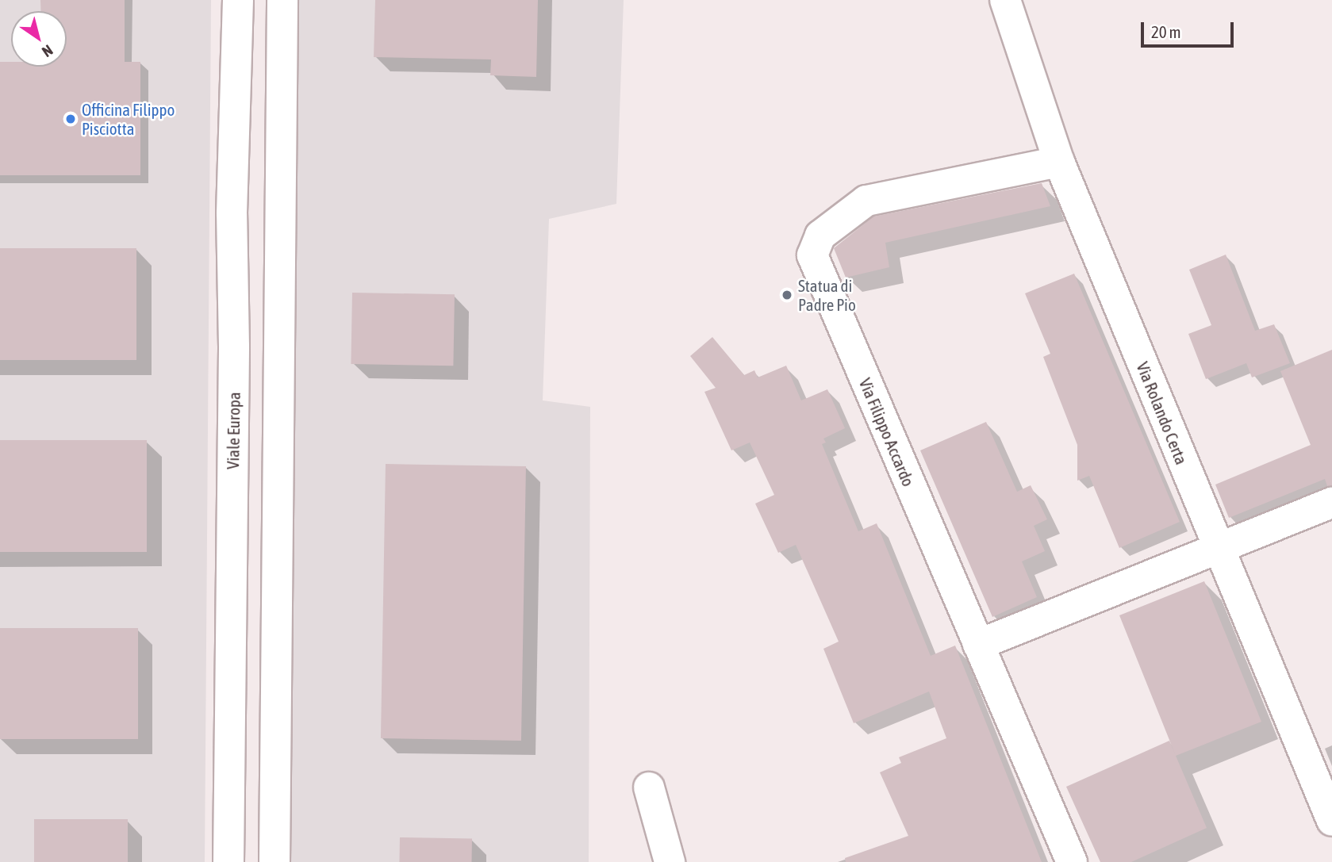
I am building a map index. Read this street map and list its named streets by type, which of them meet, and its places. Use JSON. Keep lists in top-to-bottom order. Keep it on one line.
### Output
{"streets":{"street":["Via Rolando Certa","Viale Europa","Via Filippo Accardo"]},"crossings":[["Via Rolando Certa","Via Filippo Accardo"]],"places":["Officina Filippo Pisciotta","Statua di Padre Pio"],"scale_bar":"20 m","north":"bottom right"}
